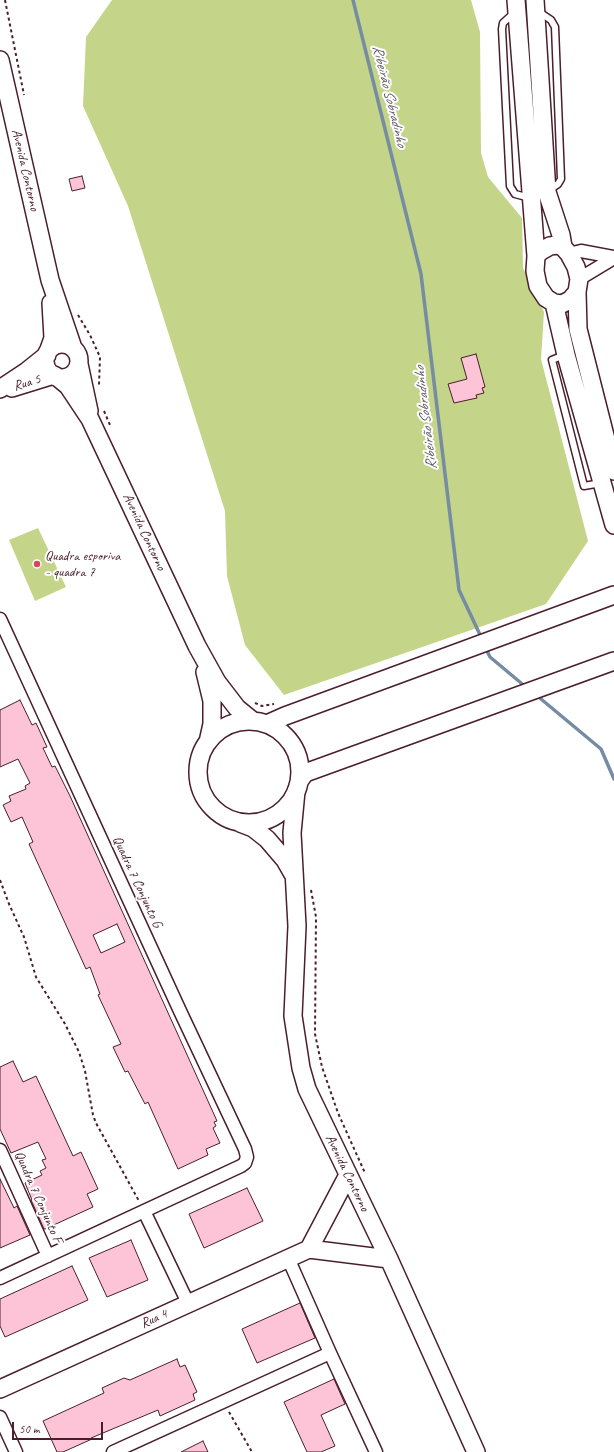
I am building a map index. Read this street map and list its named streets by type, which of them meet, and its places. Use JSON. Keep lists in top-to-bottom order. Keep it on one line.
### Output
{"streets":{"main road":["Avenida Contorno","Rua 5","Rua 4"],"street":["Quadra 7 Conjunto G","Quadra 7 Conjunto F"]},"crossings":[["Avenida Contorno","Rua 5"]],"water":["Ribeirão Sobradinho"],"places":["Quadra esporiva - quadra 7"],"scale_bar":"50 m"}
